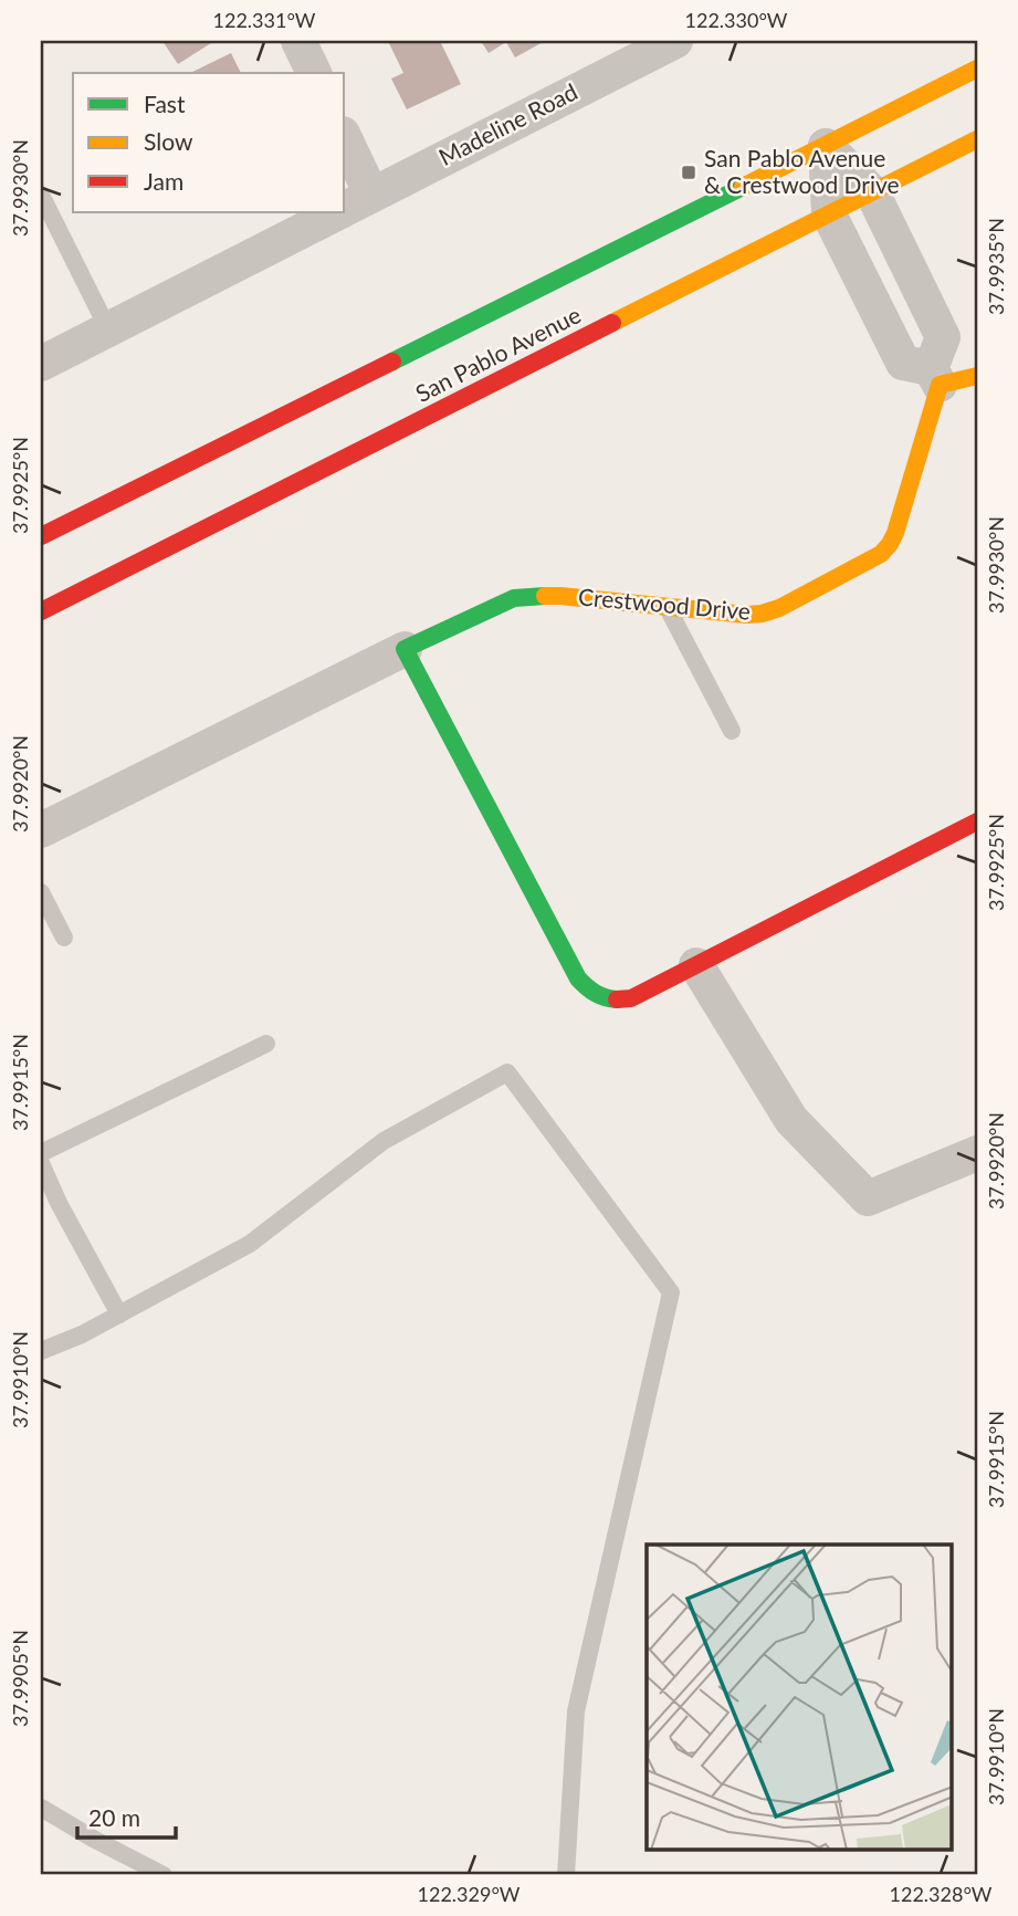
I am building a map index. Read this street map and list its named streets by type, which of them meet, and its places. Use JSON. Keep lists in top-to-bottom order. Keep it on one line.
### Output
{"streets":{"main road":["San Pablo Avenue","Crestwood Drive"],"street":["Madeline Road"]},"crossings":[["San Pablo Avenue","Crestwood Drive"]],"places":{"transit":["San Pablo Avenue & Crestwood Drive"]},"legend":["Fast","Slow","Jam"],"scale_bar":"20 m","coordinates":["122.331°W","122.330°W","37.9930°N","37.9935°N","37.9925°N","37.9920°N","37.9915°N","37.9910°N","37.9905°N","122.329°W","122.328°W"]}
